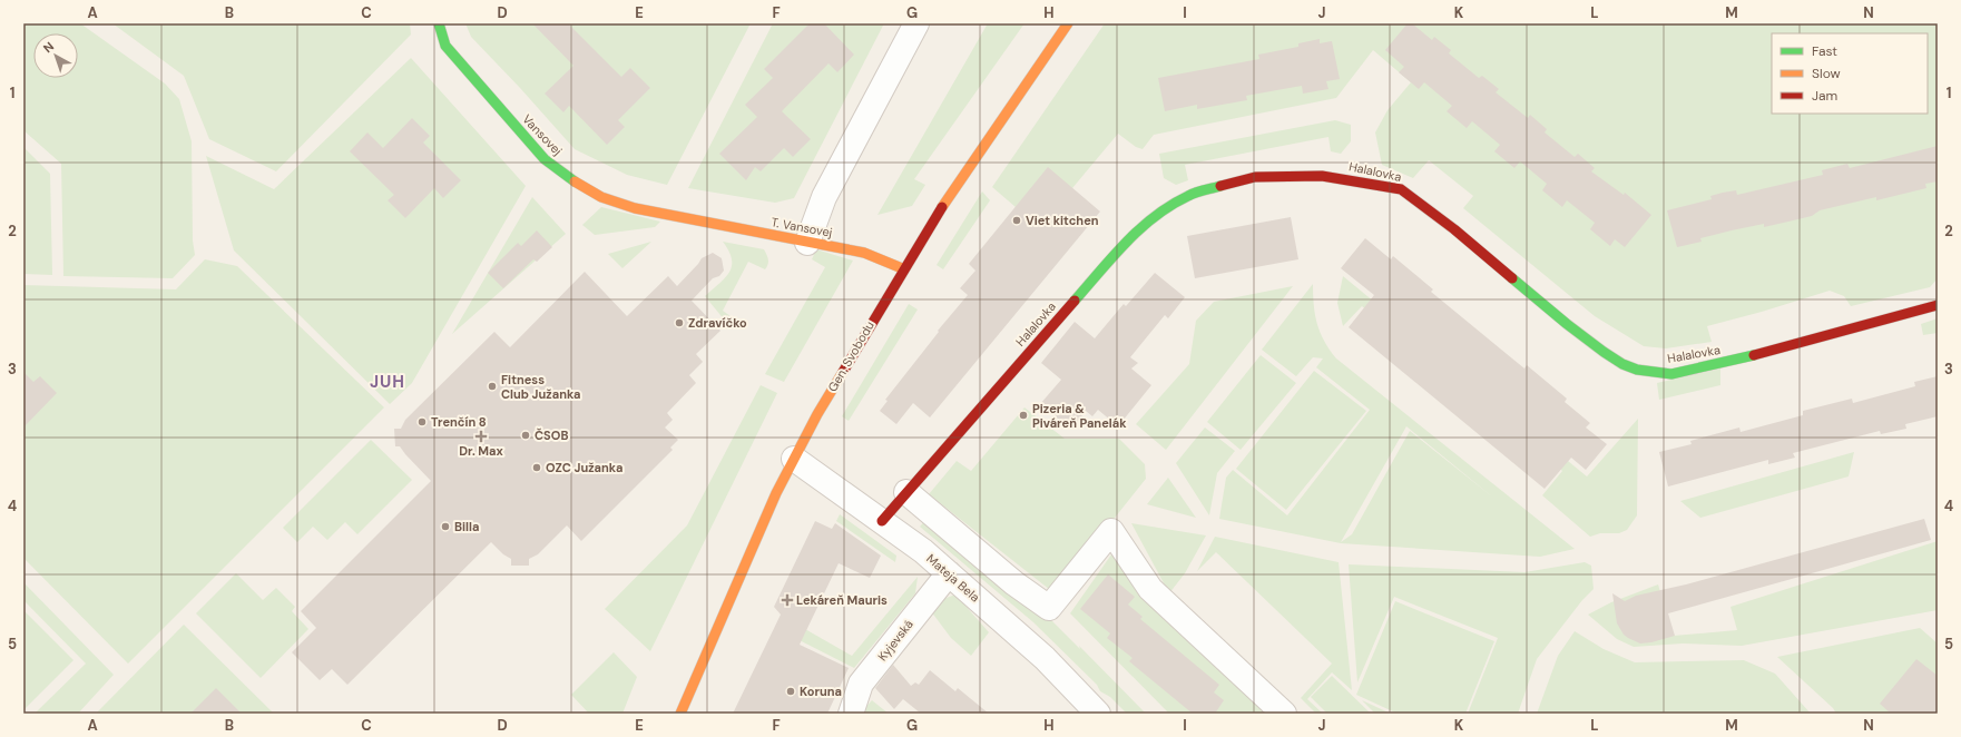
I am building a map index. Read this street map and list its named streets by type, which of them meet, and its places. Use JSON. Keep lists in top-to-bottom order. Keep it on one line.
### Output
{"streets":{"street":["Vansovej","Halalovka","T. Vansovej","Gen. Svobodu","Mateja Bela","Kyjevská"]},"crossings":[["Vansovej","T. Vansovej"],["Halalovka","Mateja Bela"],["T. Vansovej","Gen. Svobodu"],["Gen. Svobodu","Mateja Bela"],["Mateja Bela","Kyjevská"]],"districts":["JUH"],"places":{"other":["Viet kitchen","Zdravíčko","Fitness Club Južanka","Pizeria & Piváreň Panelák","Trenčín 8","ČSOB","OZC Južanka","Billa","Koruna"],"health":["Dr. Max","Lekáreň Mauris"]},"legend":["Fast","Slow","Jam"],"north":"top left","grid":{"columns":["A","B","C","D","E","F","G","H","I","J","K","L","M","N"],"rows":["1","2","3","4","5"]}}
